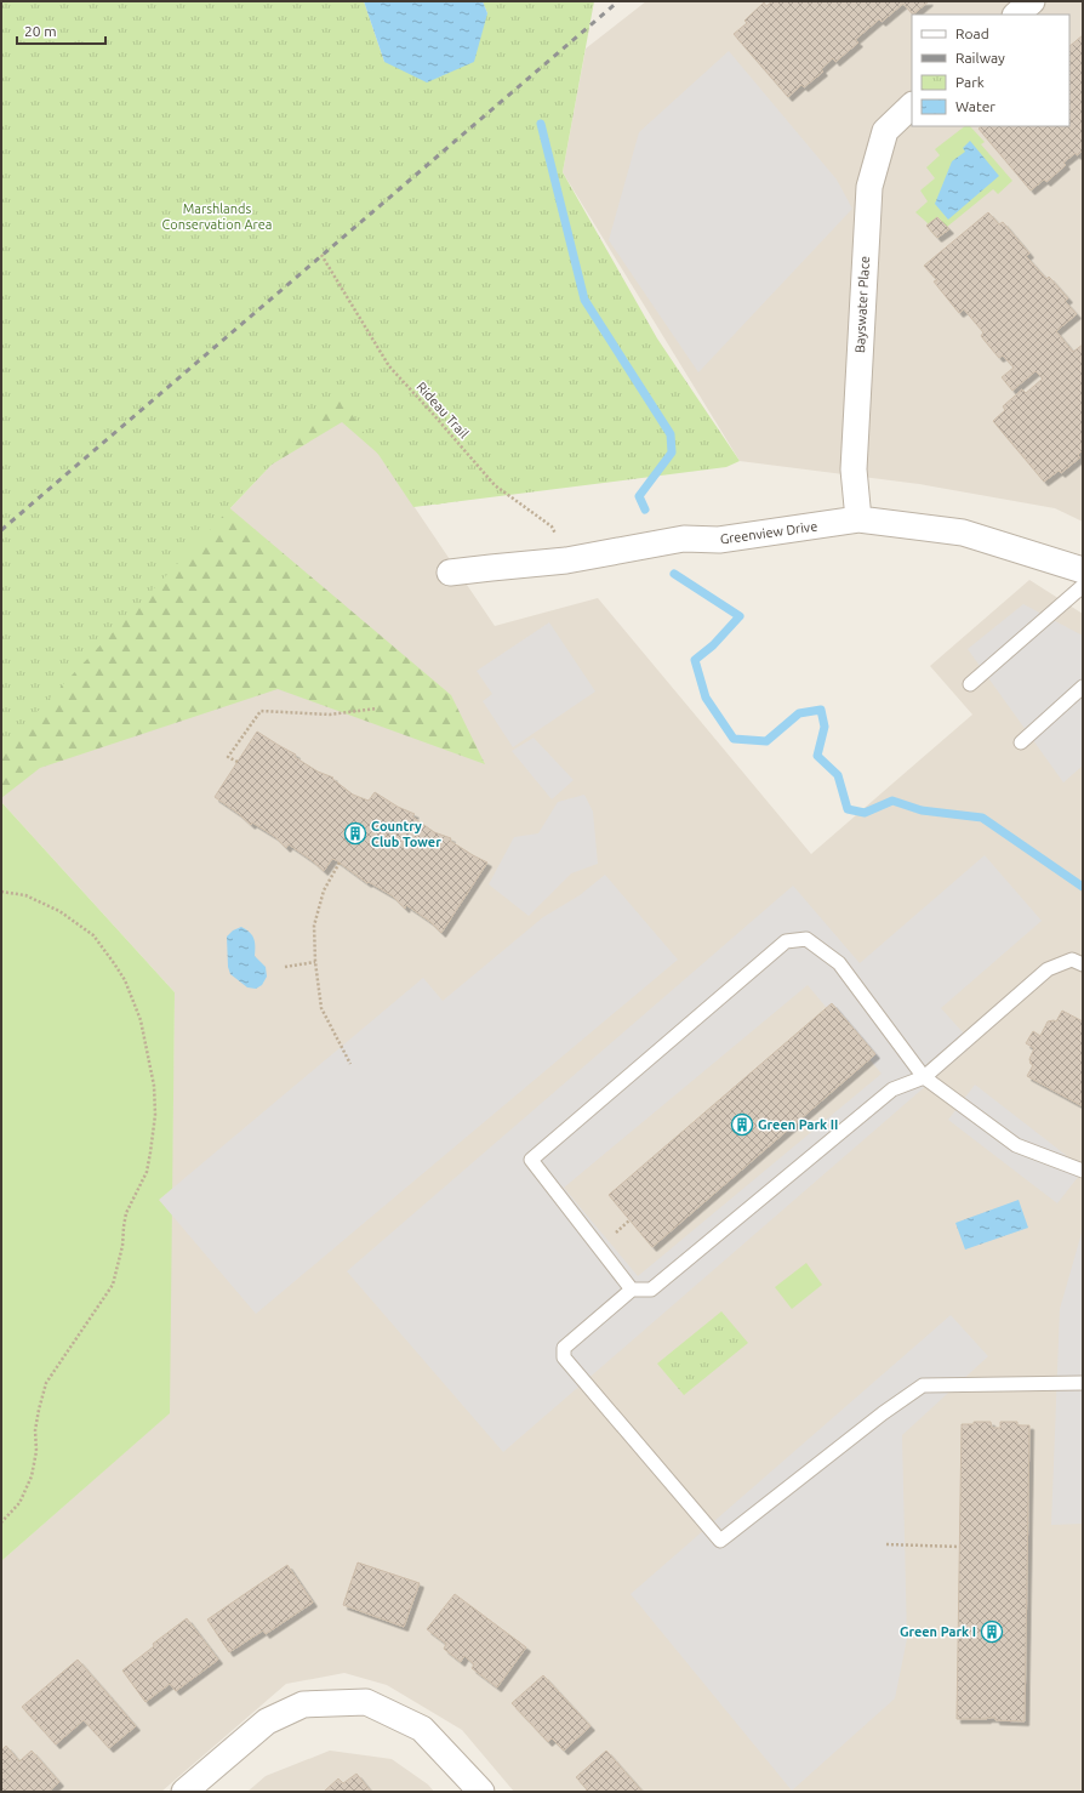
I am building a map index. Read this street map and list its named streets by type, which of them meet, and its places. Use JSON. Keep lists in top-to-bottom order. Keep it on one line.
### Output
{"streets":{"street":["Bayswater Place","Greenview Drive"],"path":["Rideau Trail"]},"crossings":[["Bayswater Place","Greenview Drive"],["Rideau Trail","Greenview Drive"]],"parks":["Marshlands Conservation Area"],"places":{"building":["Country Club Tower","Green Park II","Green Park I"]},"legend":["Road","Railway","Park","Water"],"scale_bar":"20 m"}
